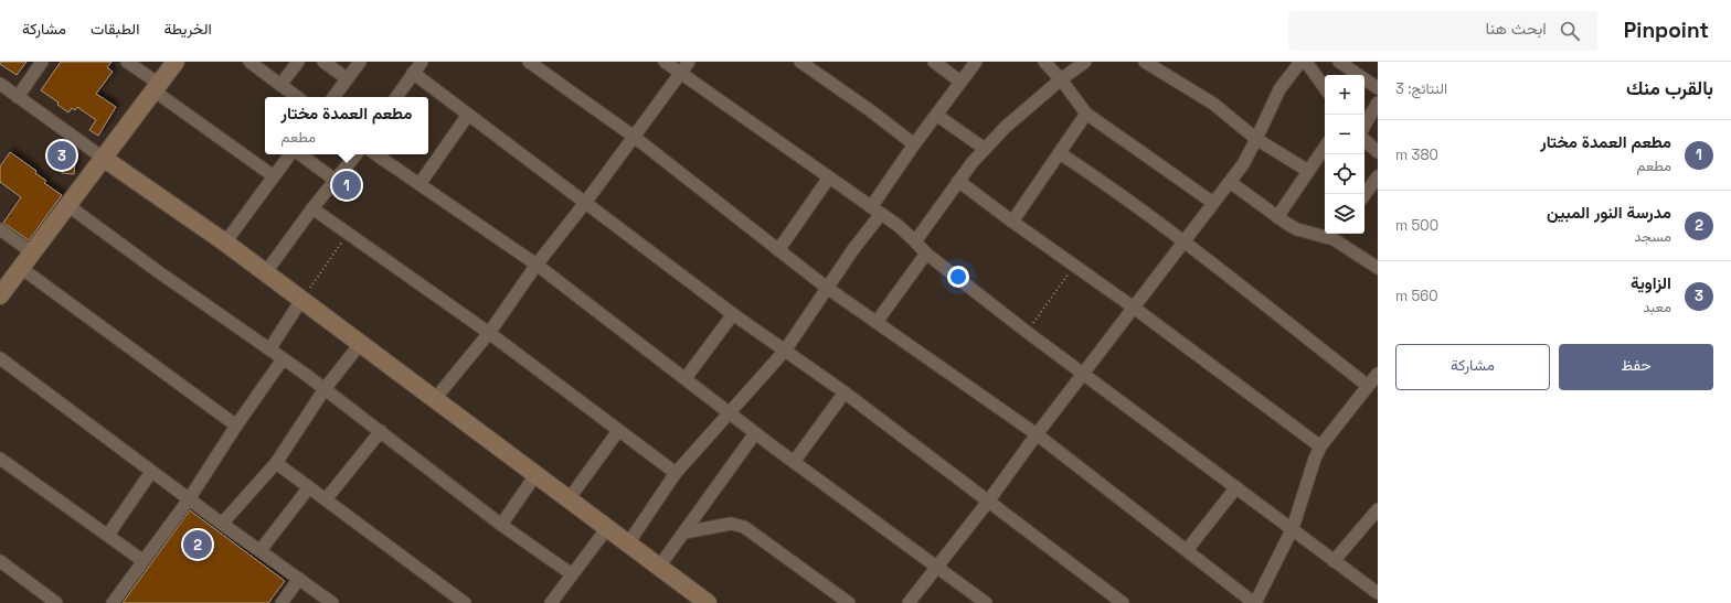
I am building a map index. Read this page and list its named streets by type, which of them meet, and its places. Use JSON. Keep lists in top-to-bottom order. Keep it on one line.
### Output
{"page":{"header":"Pinpoint","search":"ابحث هنا","nav":["الخريطة","الطبقات","مشاركة"],"heading":["بالقرب منك","النتائج: 3"],"map_buttons":["+","−"],"popup":["مطعم العمدة مختار","مطعم"],"list":[{"mark":"1","name":"مطعم العمدة مختار","note":"مطعم","value":"380 m"},{"mark":"2","name":"مدرسة النور المبين","note":"مسجد","value":"500 m"},{"mark":"3","name":"الزاوية","note":"معبد","value":"560 m"}],"pins":["3","1","2"],"buttons":["حفظ","مشاركة"]}}
